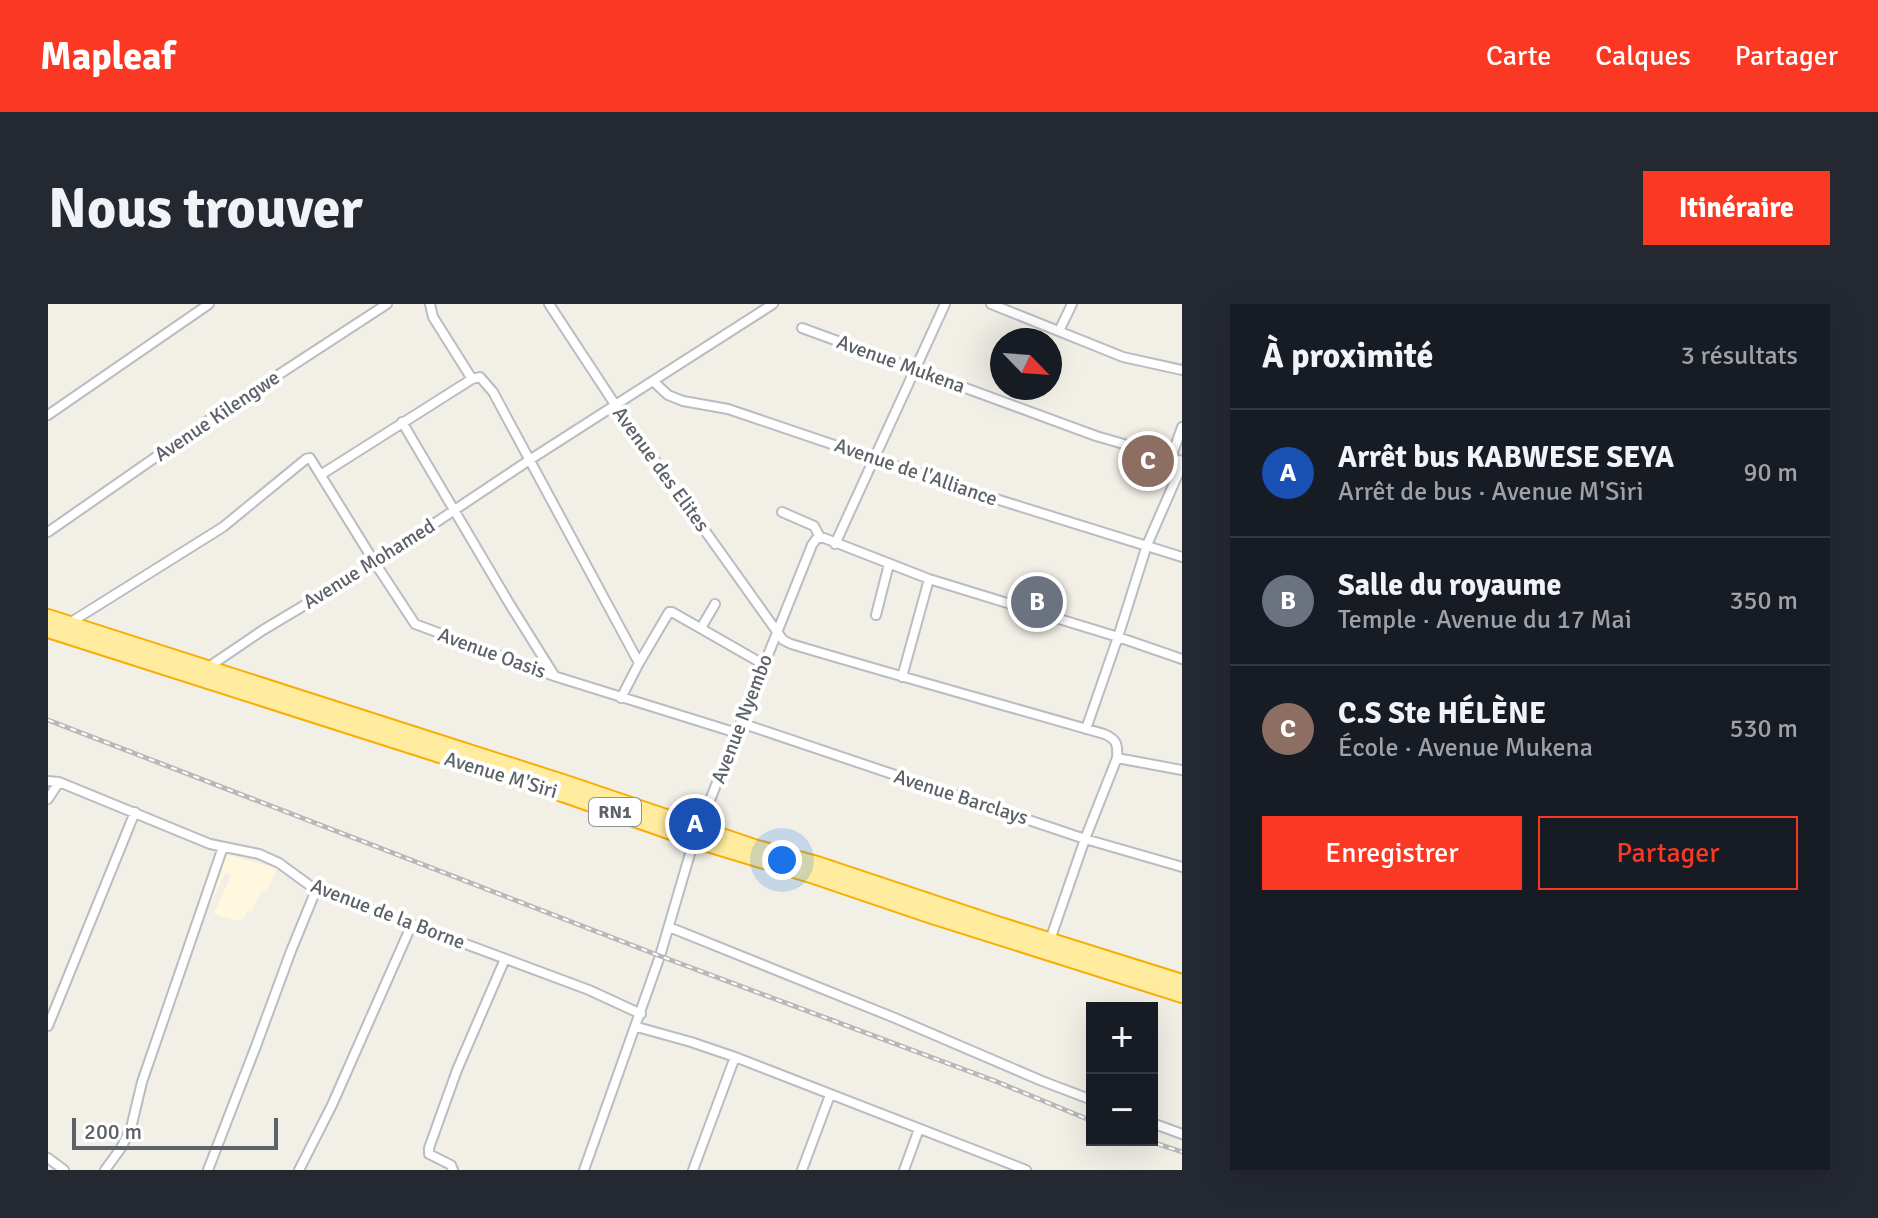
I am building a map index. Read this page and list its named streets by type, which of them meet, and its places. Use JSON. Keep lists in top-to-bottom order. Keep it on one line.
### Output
{"streets":{"highway":["Avenue M'Siri","RN1"],"street":["Avenue Mukena","Avenue Kilengwe","Avenue des Elites","Avenue de l'Alliance","Avenue Mohamed","Avenue Oasis","Avenue Nyembo","Avenue Barclays","Avenue de la Borne"]},"crossings":[["Avenue des Elites","Avenue Mohamed"],["Avenue des Elites","Avenue Nyembo"],["Avenue de l'Alliance","Avenue Mohamed"],["Avenue Mohamed","Avenue Oasis"],["Avenue Mohamed","Avenue M'Siri"],["Avenue Oasis","Avenue Nyembo"],["Avenue Nyembo","Avenue M'Siri"],["Avenue Nyembo","Avenue Barclays"],["Avenue Nyembo","Avenue de la Borne"]],"scale_bar":"200 m","north":"bottom right","page":{"header":"Mapleaf","nav":["Carte","Calques","Partager"],"buttons":["Itinéraire",["Enregistrer","Partager"]],"title":"Nous trouver","heading":["À proximité","3 résultats"],"list":[{"mark":"A","name":"Arrêt bus KABWESE SEYA","note":"Arrêt de bus · Avenue M'Siri","value":"90 m"},{"mark":"B","name":"Salle du royaume","note":"Temple · Avenue du 17 Mai","value":"350 m"},{"mark":"C","name":"C.S Ste HÉLÈNE","note":"École · Avenue Mukena","value":"530 m"}],"pins":["C","B","A"],"map_buttons":["+","−"],"scale":"200 m"}}
